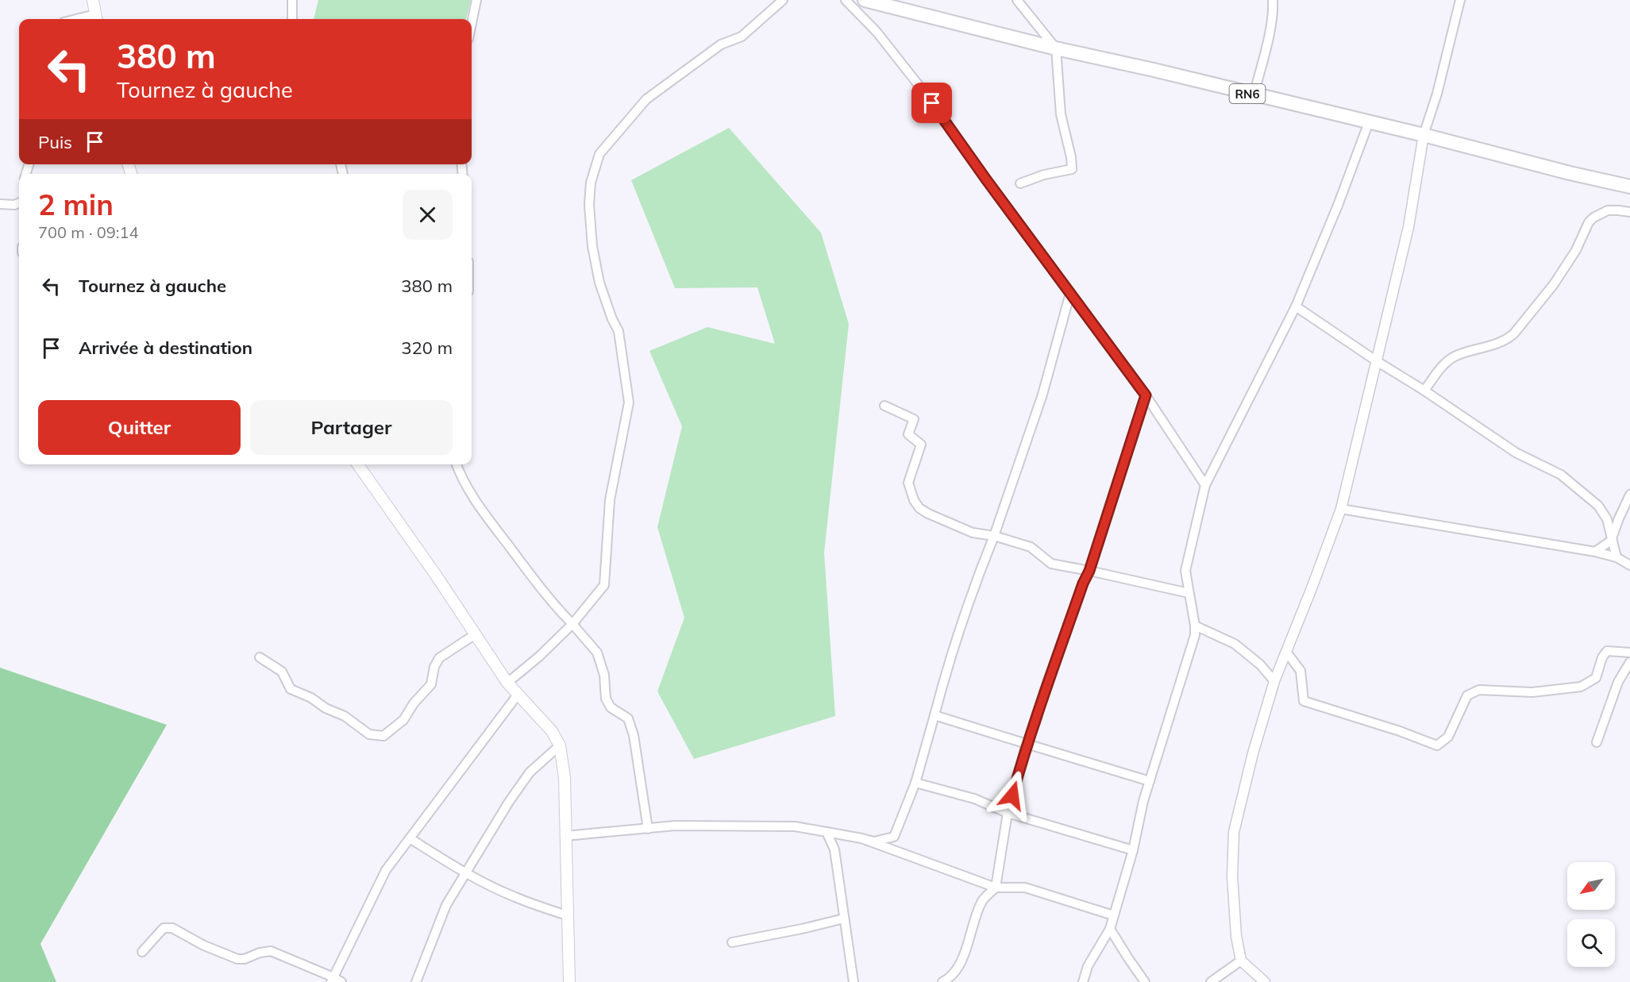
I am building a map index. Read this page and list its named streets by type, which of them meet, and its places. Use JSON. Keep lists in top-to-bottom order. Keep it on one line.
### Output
{"streets":{"highway":["RN6"]},"north":"bottom left","page":{"turn":["380 m","Tournez à gauche"],"then":"Puis","heading":["2 min","700 m · 09:14"],"list":[{"name":"Tournez à gauche","value":"380 m"},{"name":"Arrivée à destination","value":"320 m"}],"buttons":["Quitter","Partager"]}}
